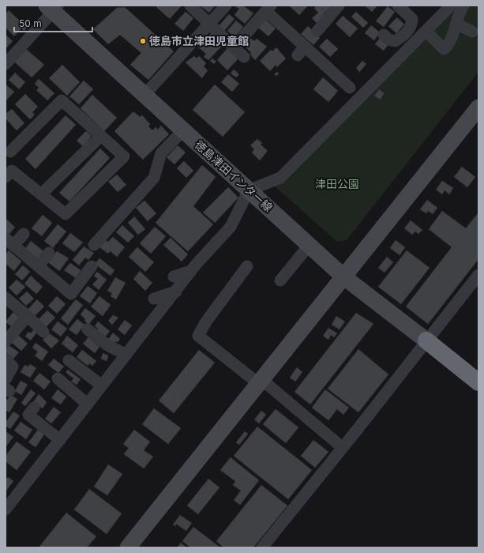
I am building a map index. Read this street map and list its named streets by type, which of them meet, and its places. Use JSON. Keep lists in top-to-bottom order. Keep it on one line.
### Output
{"streets":{"street":["徳島津田インター線"]},"parks":["津田公園"],"places":["徳島市立津田児童館"],"scale_bar":"50 m"}
